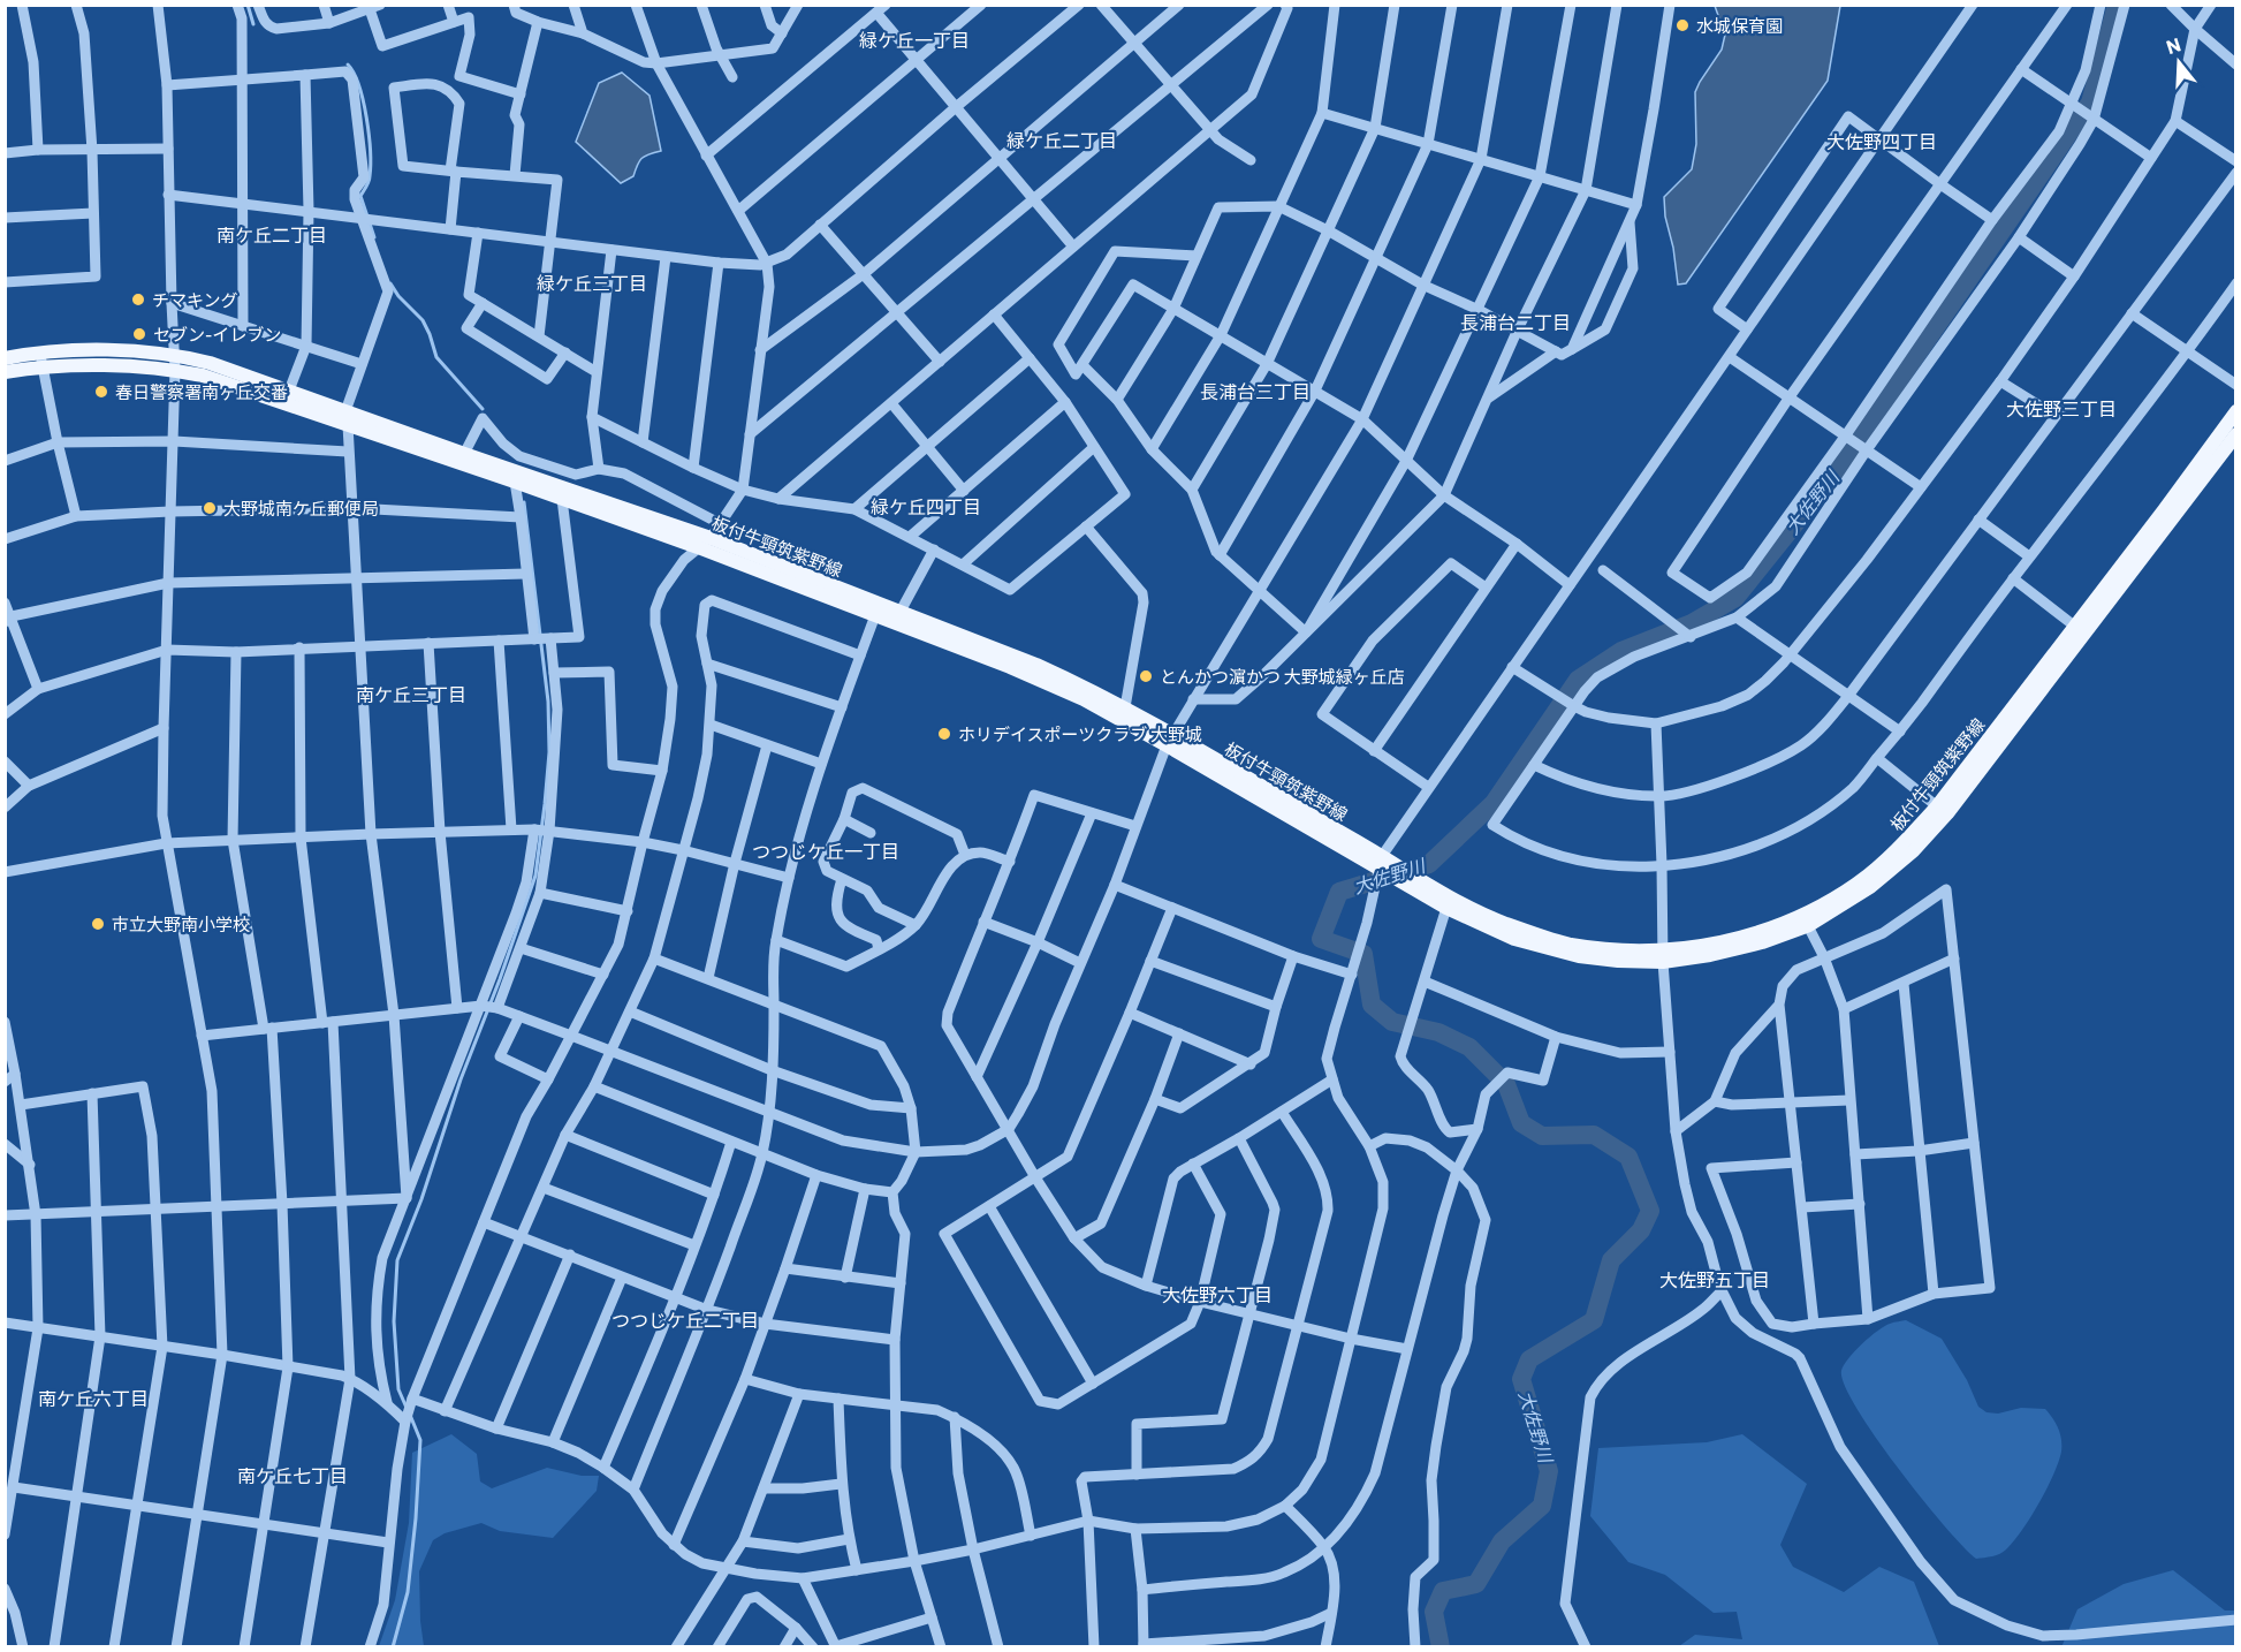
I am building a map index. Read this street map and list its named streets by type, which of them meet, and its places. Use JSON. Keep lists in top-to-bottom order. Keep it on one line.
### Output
{"streets":{"main road":["板付牛頸筑紫野線"]},"districts":["緑ケ丘一丁目","緑ケ丘二丁目","大佐野四丁目","南ケ丘二丁目","緑ケ丘三丁目","長浦台二丁目","長浦台三丁目","大佐野三丁目","緑ケ丘四丁目","南ケ丘三丁目","つつじケ丘一丁目","大佐野五丁目","大佐野六丁目","つつじケ丘二丁目","南ケ丘六丁目","南ケ丘七丁目"],"water":["大佐野川"],"places":["水城保育園","チマキング","セブン-イレブン","春日警察署南ヶ丘交番","大野城南ケ丘郵便局","とんかつ濵かつ 大野城緑ヶ丘店","ホリデイスポーツクラブ 大野城","市立大野南小学校"],"north":"top"}
